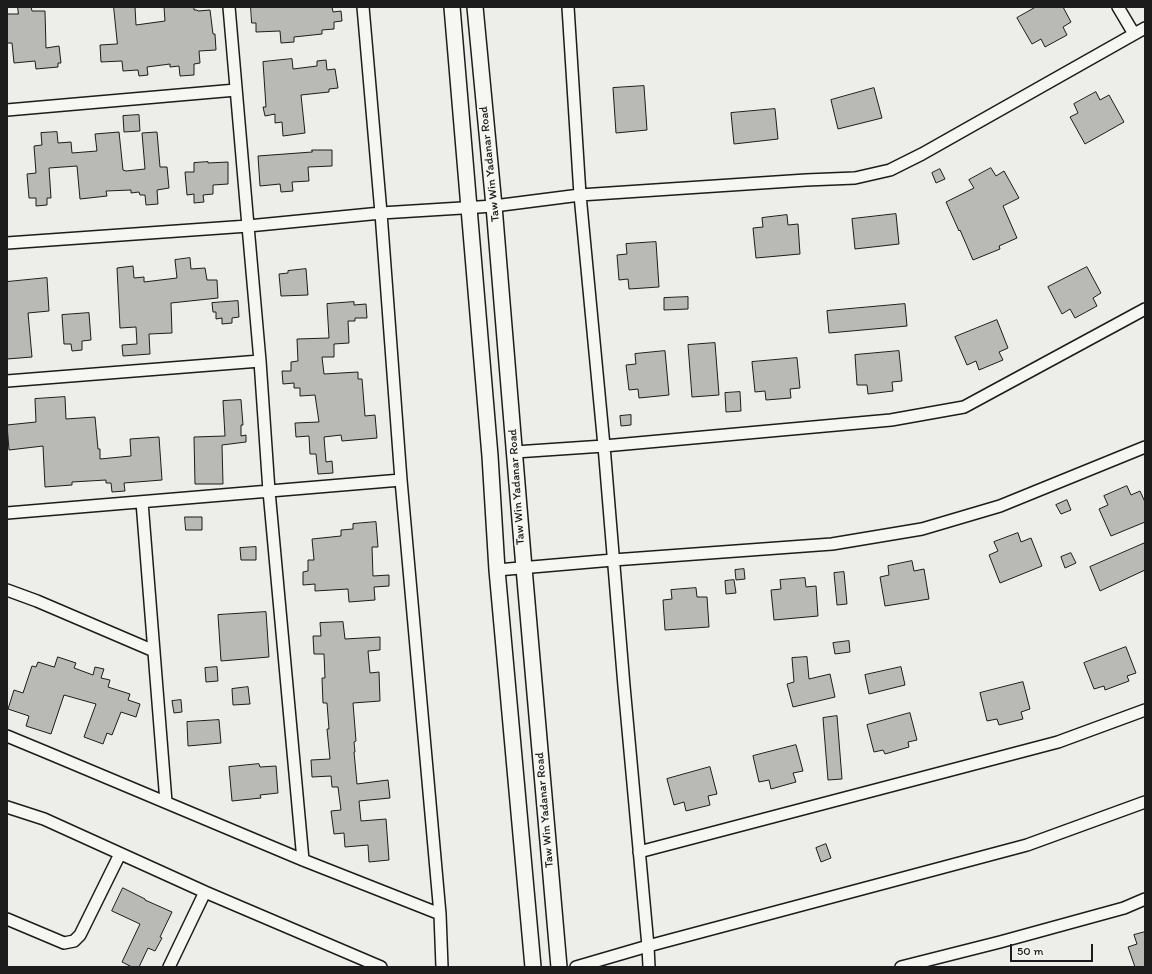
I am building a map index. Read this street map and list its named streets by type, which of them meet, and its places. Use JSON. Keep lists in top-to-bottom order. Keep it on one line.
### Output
{"streets":{"main road":["Taw Win Yadanar Road"]},"scale_bar":"50 m"}
